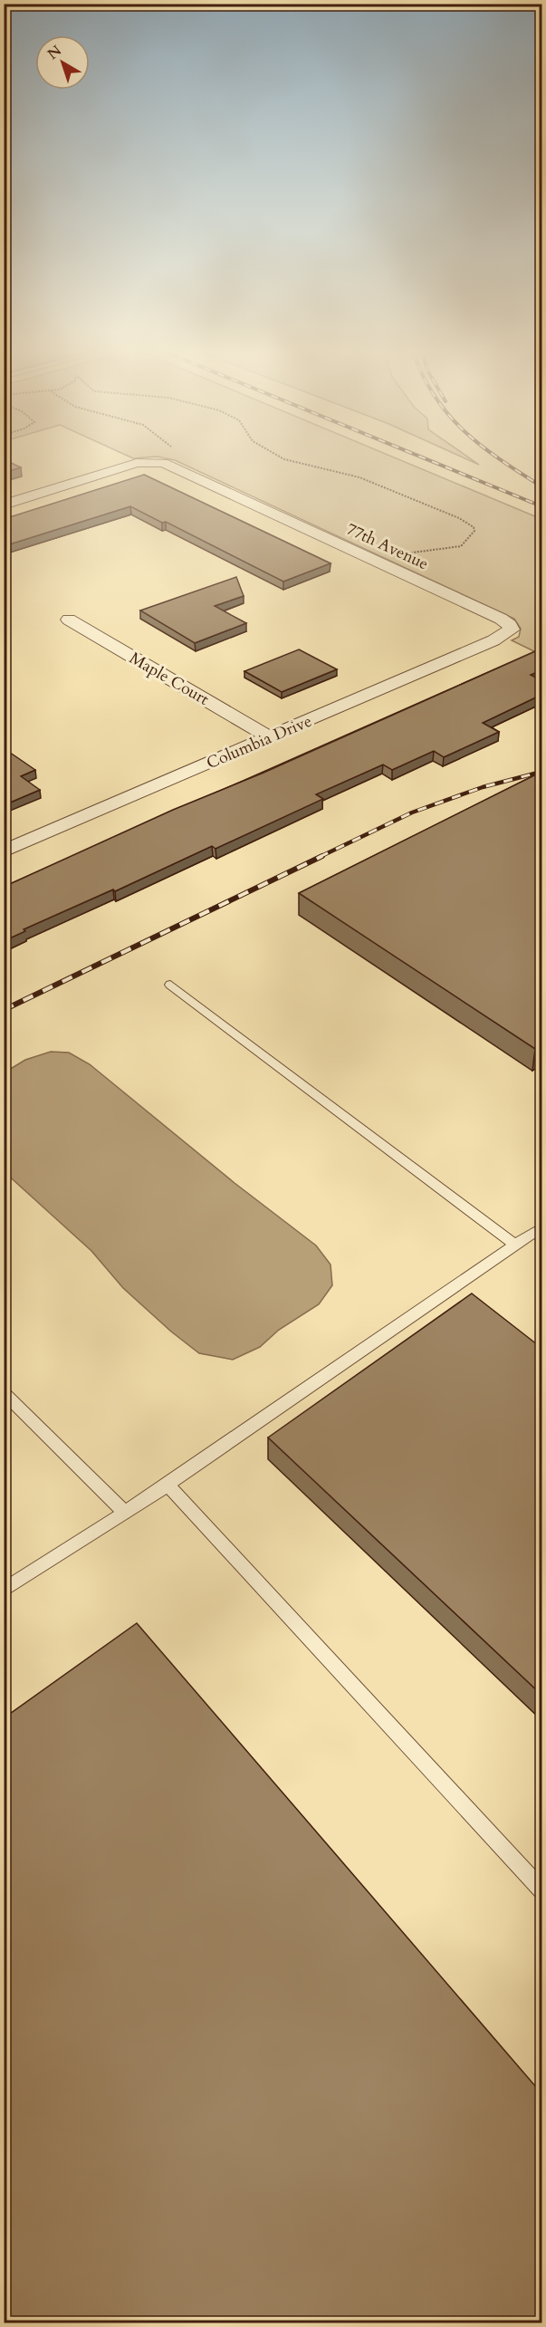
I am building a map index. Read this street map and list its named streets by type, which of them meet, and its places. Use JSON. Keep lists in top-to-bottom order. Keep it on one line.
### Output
{"streets":{"street":["77th Avenue","Maple Court","Columbia Drive"]},"crossings":[["77th Avenue","Columbia Drive"],["Maple Court","Columbia Drive"]],"north":"top left"}
